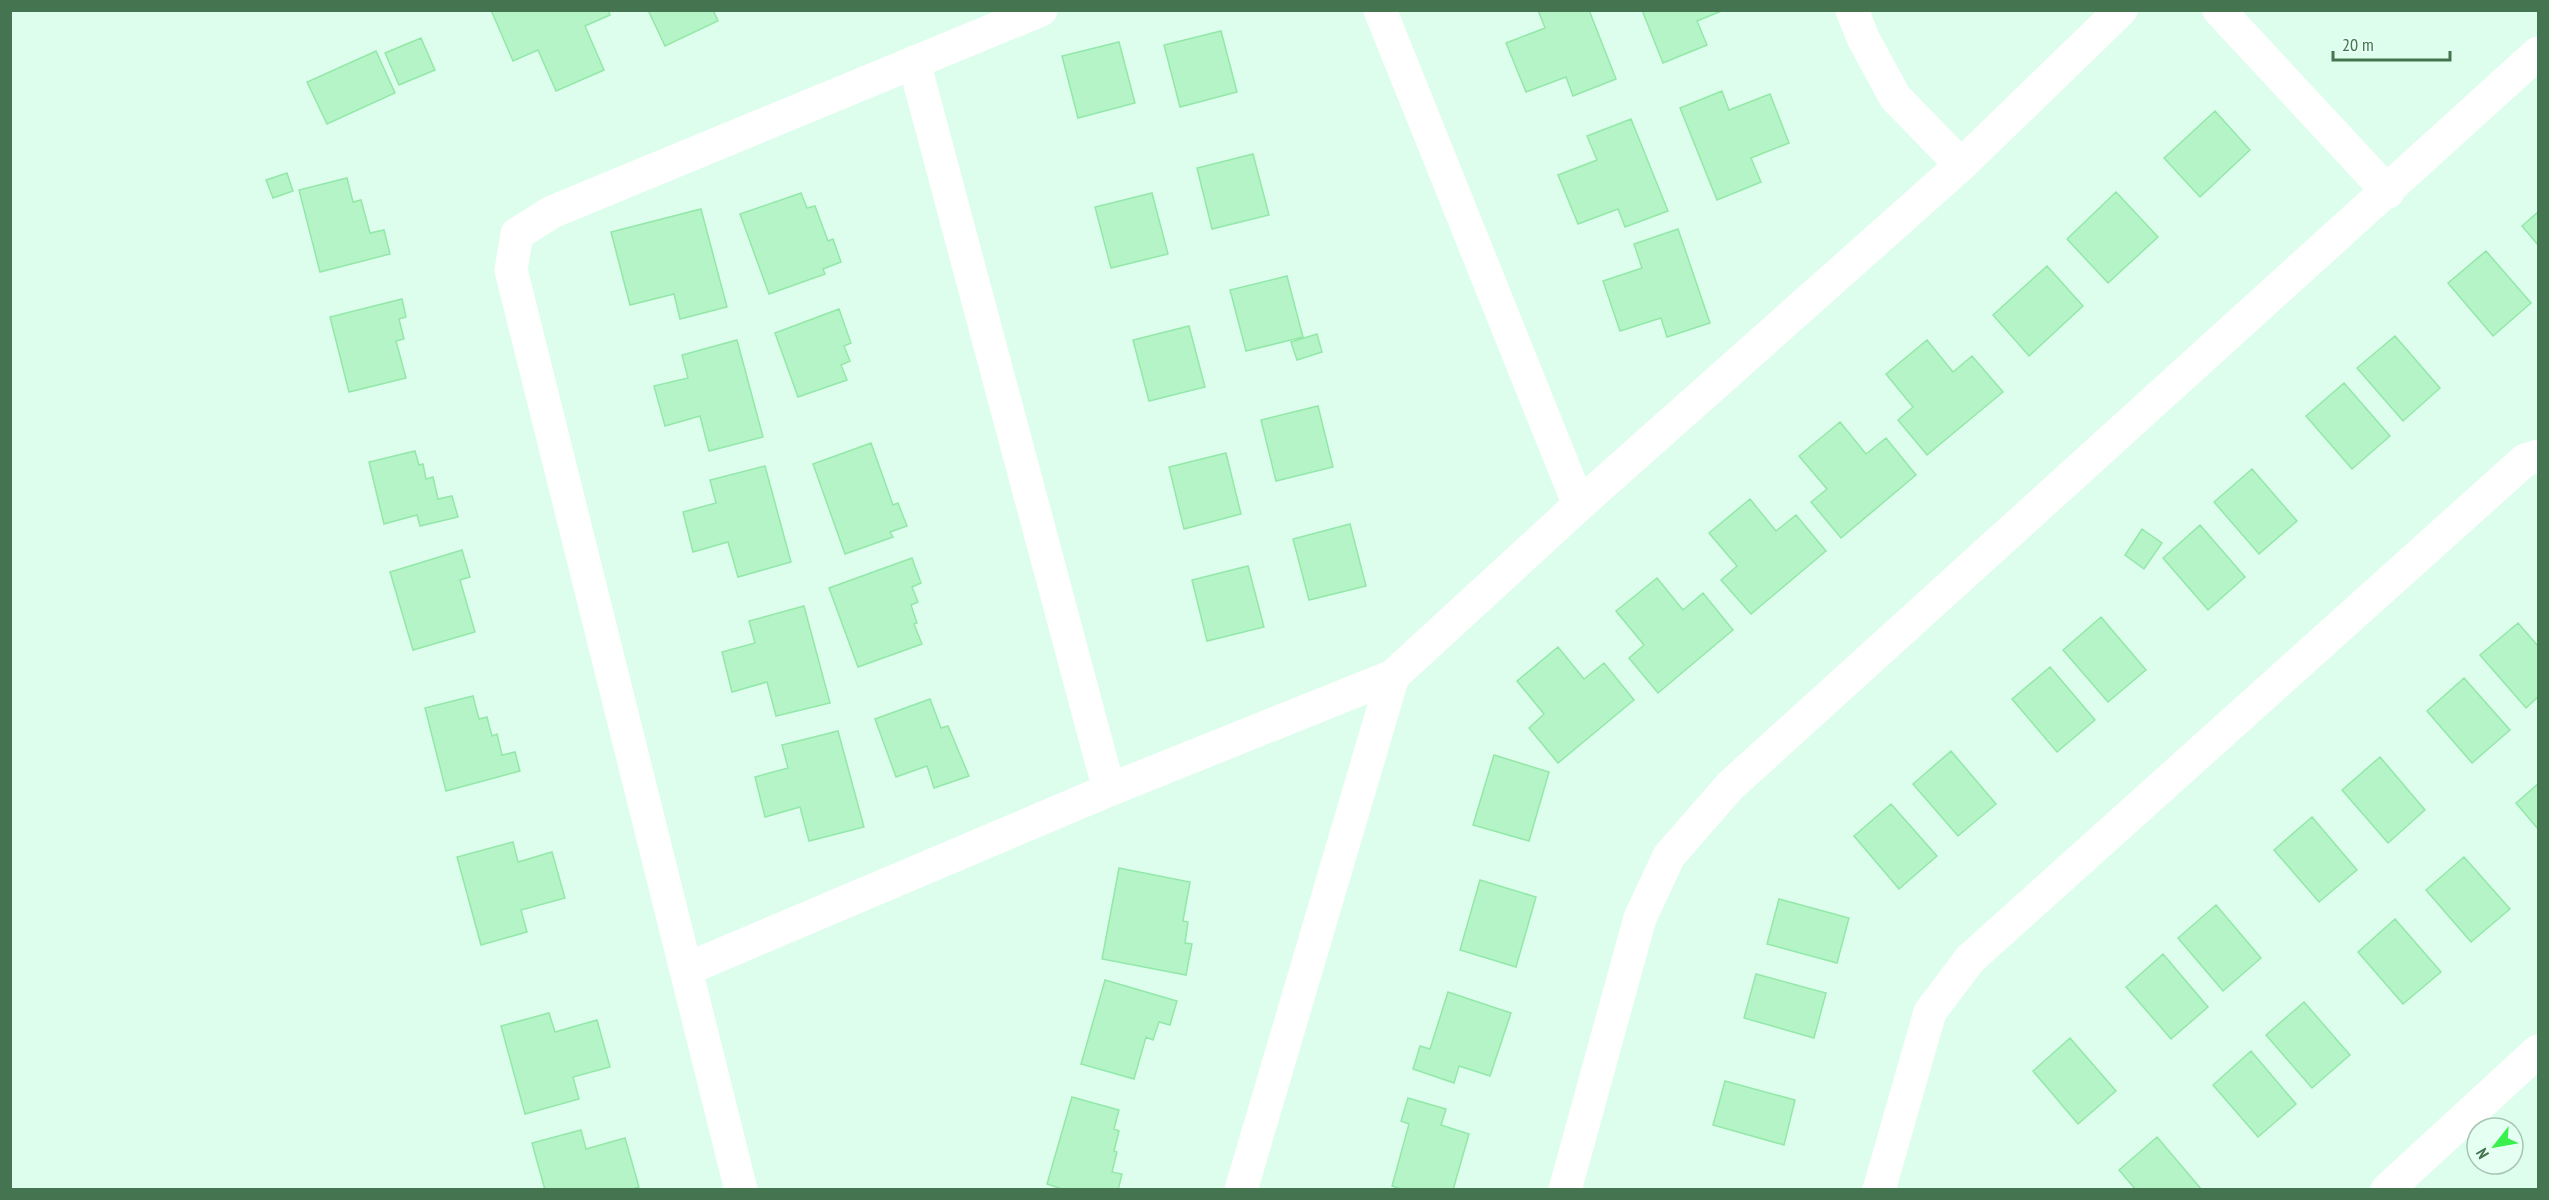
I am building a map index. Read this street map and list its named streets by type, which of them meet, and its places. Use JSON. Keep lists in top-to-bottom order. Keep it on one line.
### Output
{"scale_bar":"20 m","north":"bottom left"}
